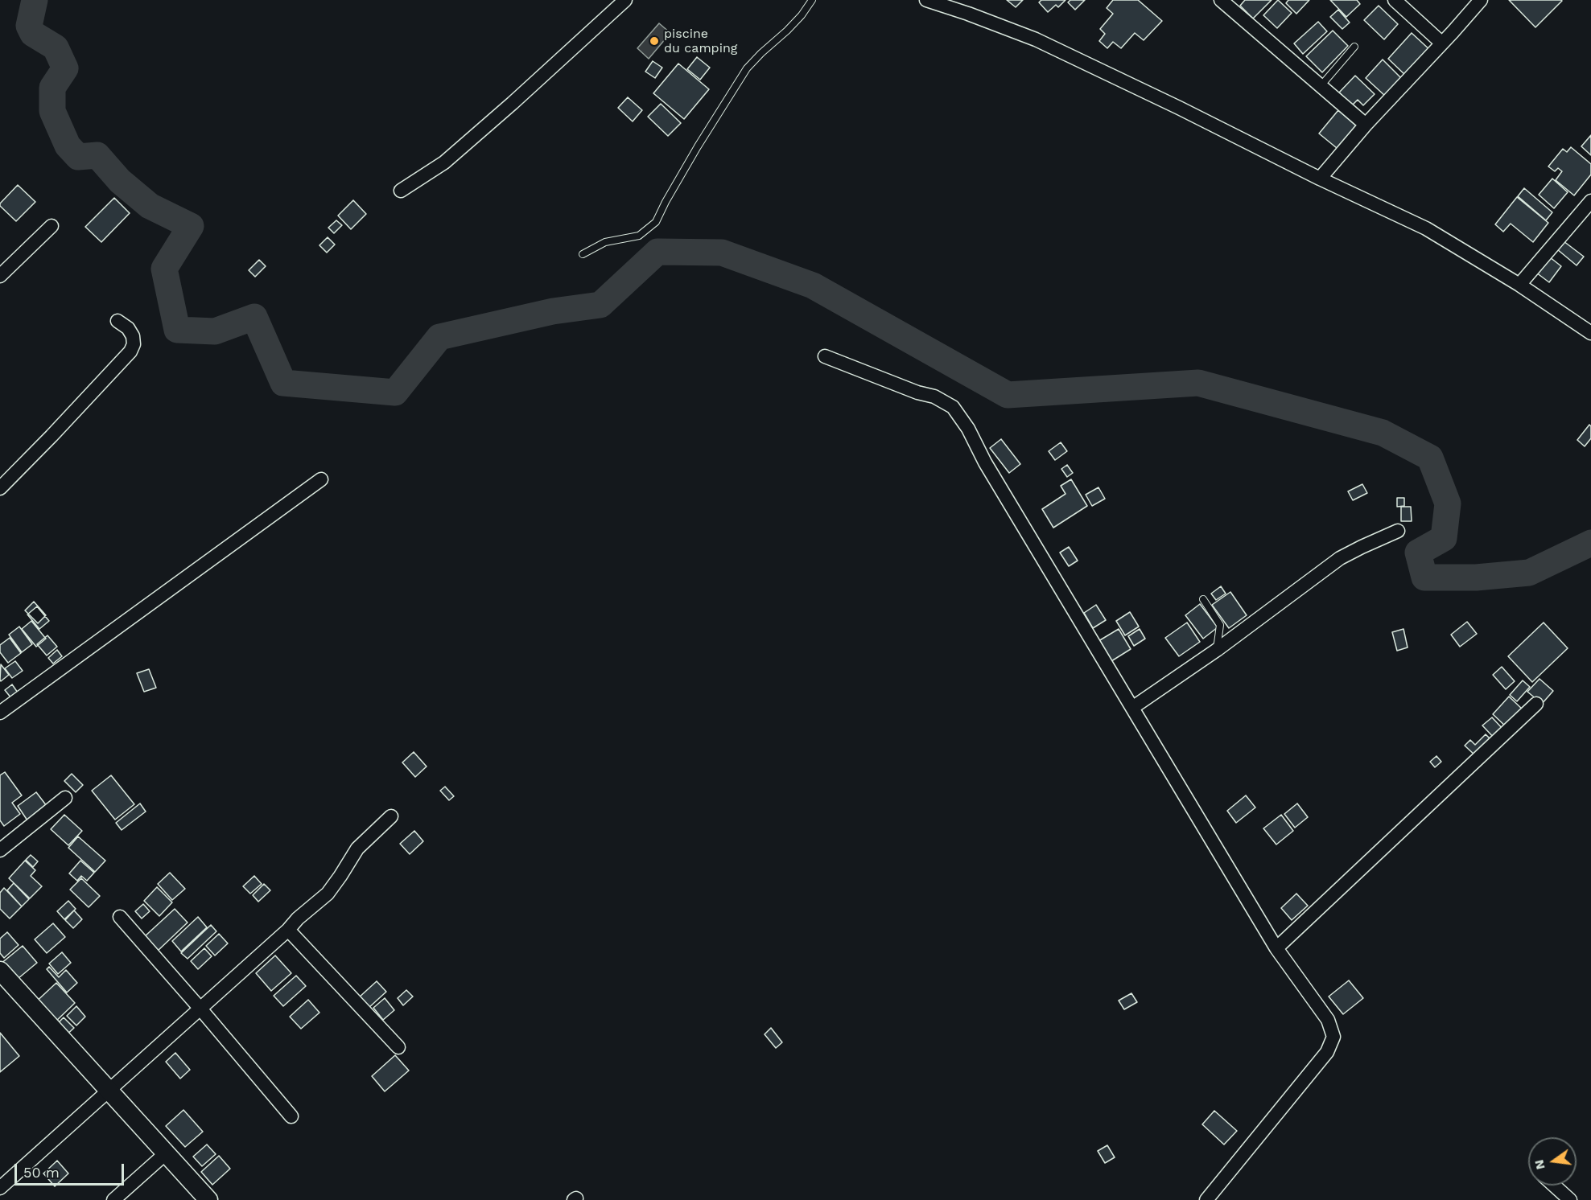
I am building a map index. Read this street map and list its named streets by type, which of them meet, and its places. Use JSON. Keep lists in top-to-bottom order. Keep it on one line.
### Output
{"places":["piscine du camping"],"scale_bar":"50 m","north":"left"}
